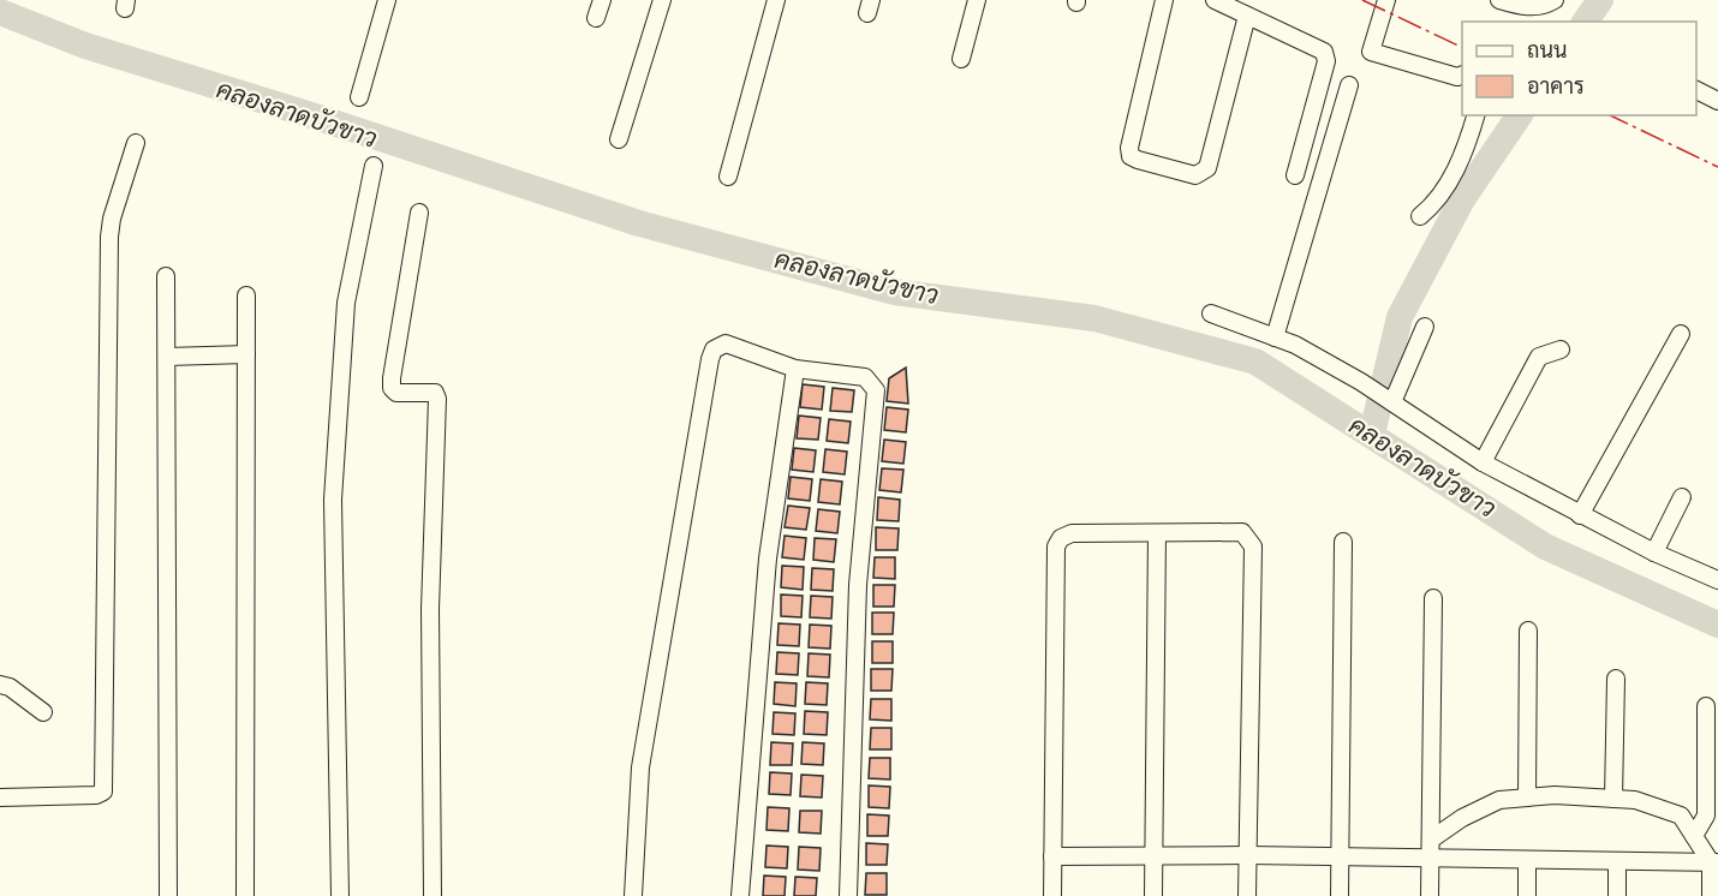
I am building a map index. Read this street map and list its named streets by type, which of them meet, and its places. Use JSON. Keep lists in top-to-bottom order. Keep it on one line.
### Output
{"water":["คลองลาดบัวขาว"],"legend":["ถนน","อาคาร"]}
